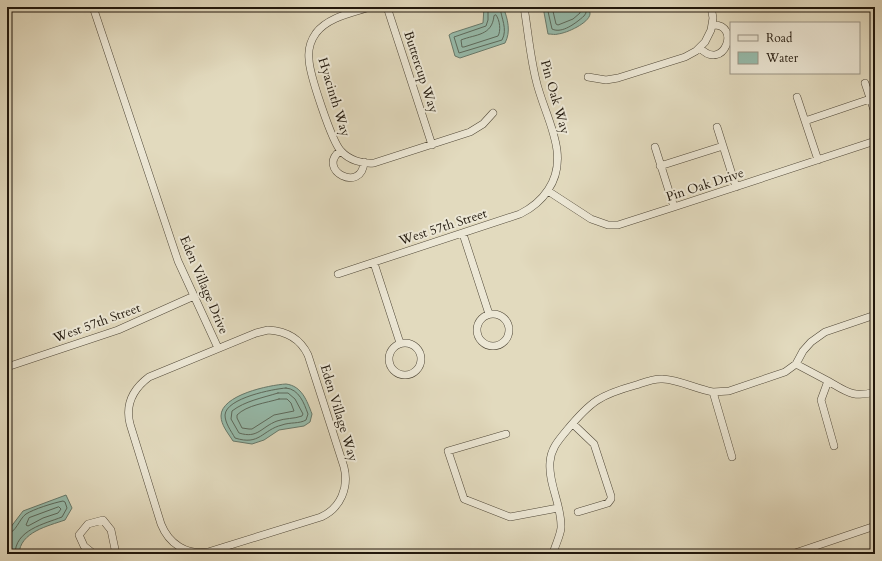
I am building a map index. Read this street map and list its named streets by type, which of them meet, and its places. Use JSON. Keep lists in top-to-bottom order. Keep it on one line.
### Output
{"streets":{"street":["Buttercup Way","Hyacinth Way","Pin Oak Way","Pin Oak Drive","West 57th Street","Eden Village Drive","Eden Village Way"]},"crossings":[["Pin Oak Way","Pin Oak Drive"],["Pin Oak Way","West 57th Street"],["Pin Oak Drive","West 57th Street"],["West 57th Street","Eden Village Drive"],["Eden Village Drive","Eden Village Way"]],"legend":["Road","Water"]}
